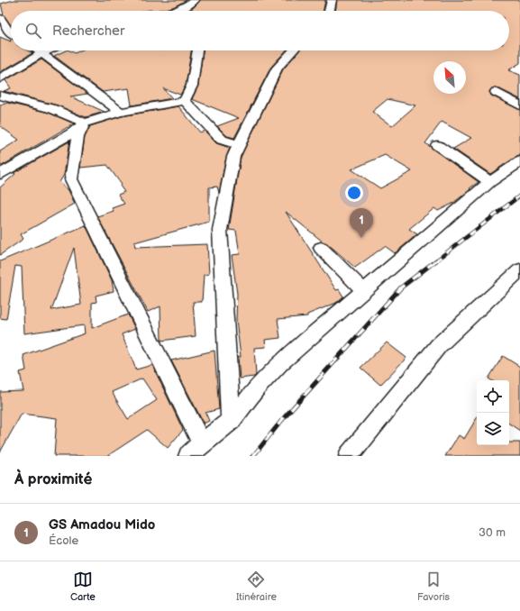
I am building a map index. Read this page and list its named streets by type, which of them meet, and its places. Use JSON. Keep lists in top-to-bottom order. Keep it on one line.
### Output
{"north":"top left","page":{"search":"Rechercher","pins":"1","heading":"À proximité","list":[{"mark":"1","name":"GS Amadou Mido","note":"École","value":"30 m"}],"nav":["Carte","Itinéraire","Favoris"]}}
